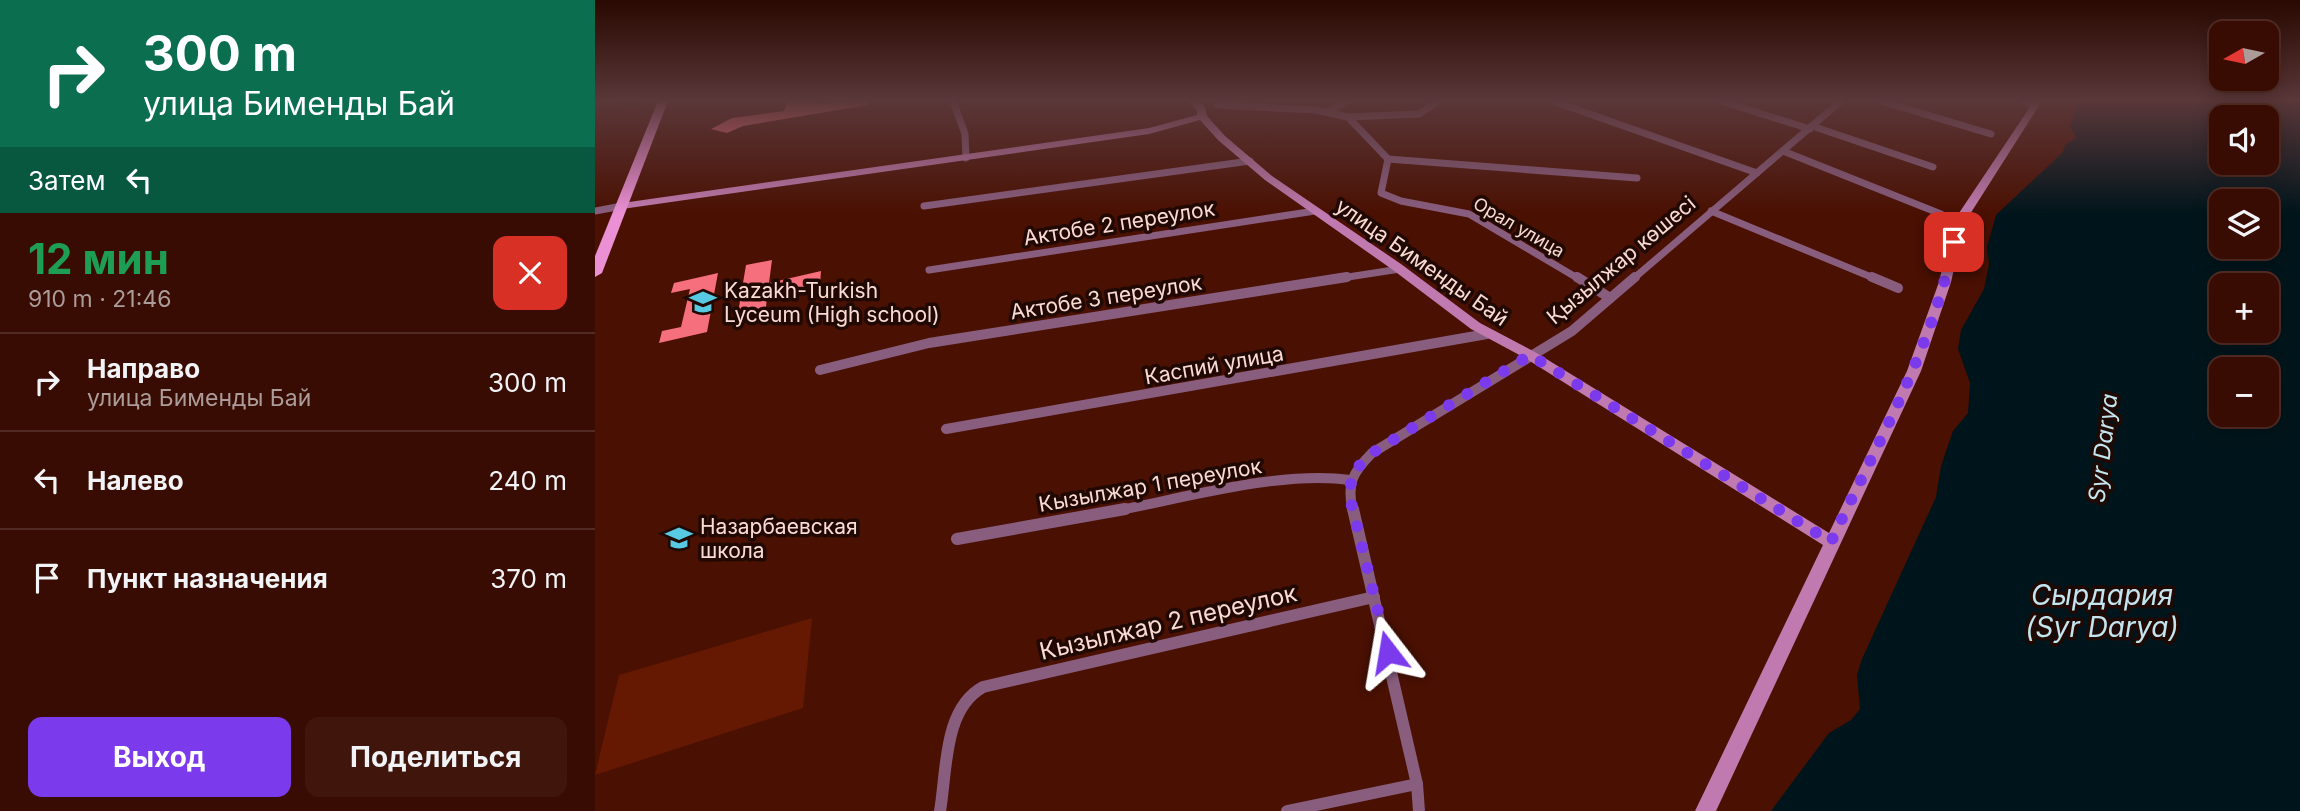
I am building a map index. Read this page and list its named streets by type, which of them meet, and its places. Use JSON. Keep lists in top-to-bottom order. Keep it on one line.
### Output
{"streets":{"street":["Актобе 2 переулок","Орал улица","Қызылжар көшесі","улица Бименды Бай","Актобе 3 переулок","Каспий улица","Кызылжар 1 переулок","Кызылжар 2 переулок"]},"crossings":[["Актобе 2 переулок","улица Бименды Бай"],["Орал улица","Қызылжар көшесі"],["Қызылжар көшесі","улица Бименды Бай"],["Қызылжар көшесі","Кызылжар 1 переулок"],["улица Бименды Бай","Актобе 3 переулок"],["улица Бименды Бай","Каспий улица"]],"water":["Syr Darya","Сырдария (Syr Darya)"],"places":{"school or university":["Kazakh-Turkish Lyceum (High school)","Назарбаевская школа"]},"north":"left","page":{"turn":["300 m","улица Бименды Бай"],"map_buttons":["+","−"],"then":"Затем","heading":["12 мин","910 m · 21:46"],"list":[{"name":"Направо","note":"улица Бименды Бай","value":"300 m"},{"name":"Налево","value":"240 m"},{"name":"Пункт назначения","value":"370 m"}],"buttons":["Выход","Поделиться"]}}
